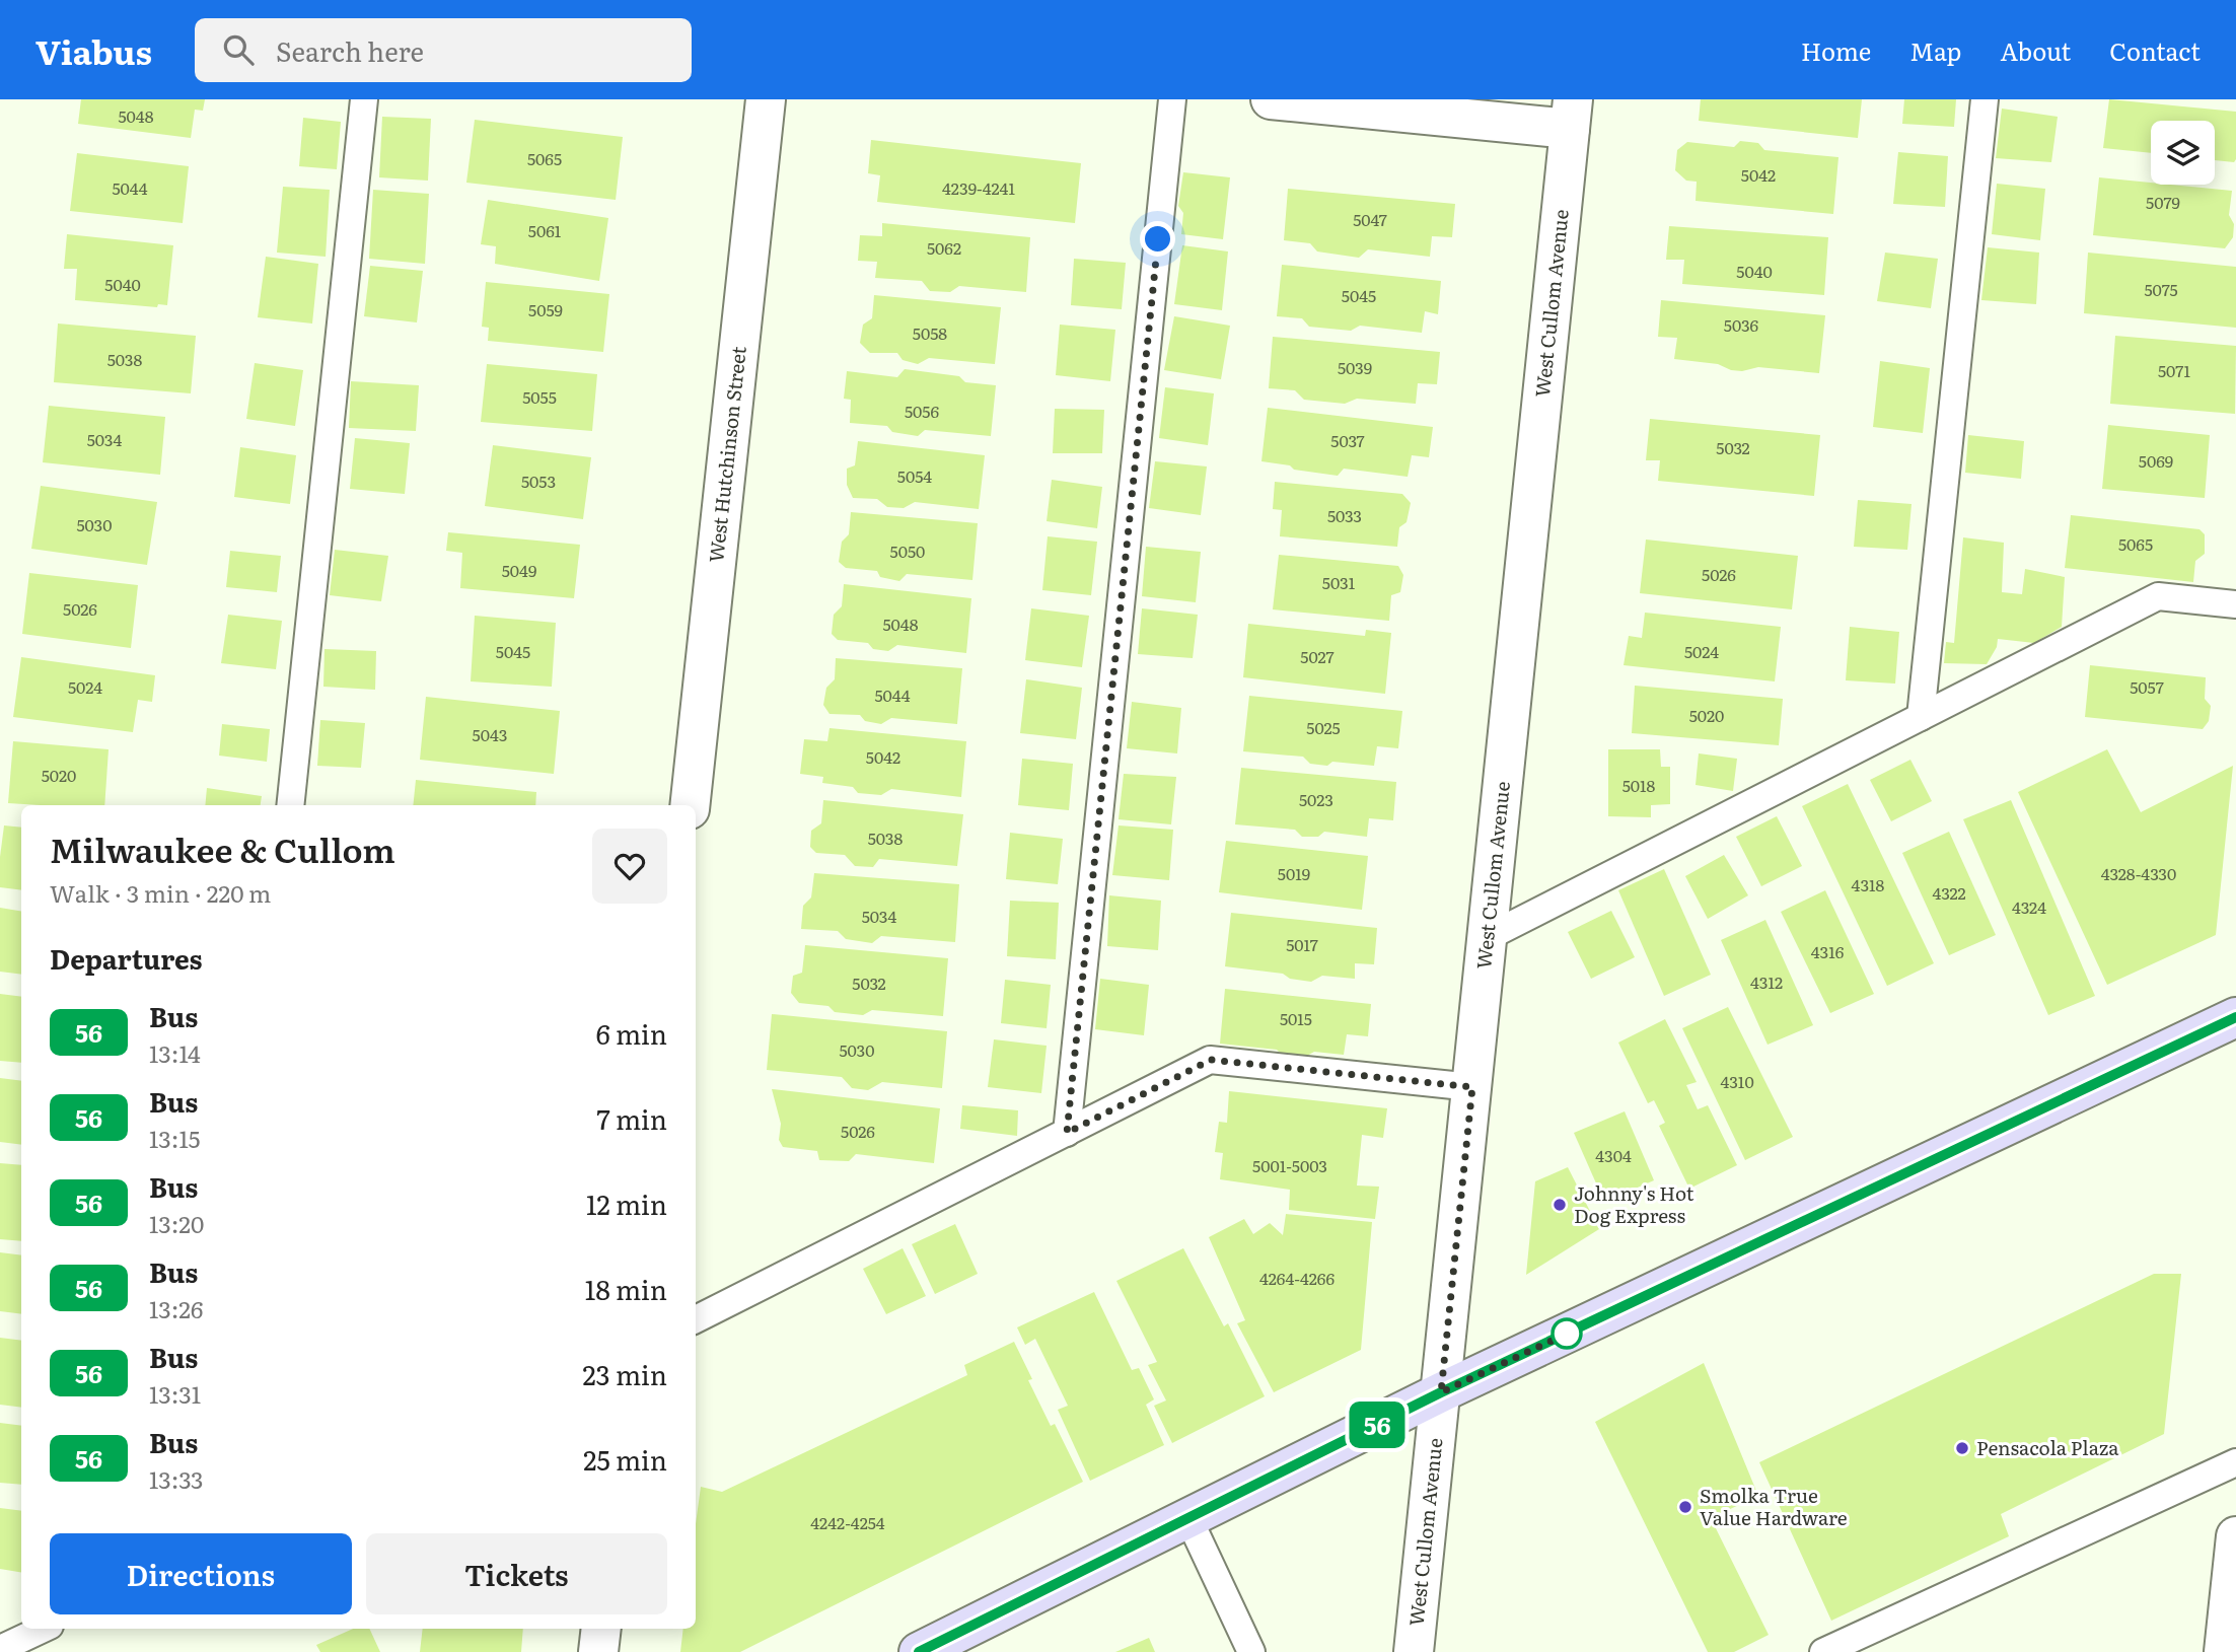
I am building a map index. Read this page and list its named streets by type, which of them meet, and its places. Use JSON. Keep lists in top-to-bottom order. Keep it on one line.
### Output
{"streets":{"street":["West Cullom Avenue","West Hutchinson Street"]},"places":["Johnny's Hot Dog Express","Pensacola Plaza","Smolka True Value Hardware"],"lines":["bus line 56"],"house_numbers":["5048","5065","5042","5044","4239-4241","5079","5047","5061","5062","5040","5040","5075","5045","5059","5036","5058","5038","5039","5071","5055","5056","5034","5037","5032","5069","5054","5053","5033","5030","5065","5050","5049","5026","5031","5026","5048","5045","5024","5027","5024","5057","5044","5020","5025","5043","5042","5020","5018","5023","5038","5019","4328-4330","4318","4322","4324","5034","5017","4316","4312","5032","5015","5030","4310","5026","4304","5001-5003","4264-4266","4242-4254"],"page":{"header":"Viabus","search":"Search here","nav":["Home","Map","About","Contact"],"on_map":"56","heading":[["Milwaukee & Cullom","Walk · 3 min · 220 m"],"Departures"],"list":[{"mark":"56","name":"Bus","note":"13:14","value":"6 min"},{"mark":"56","name":"Bus","note":"13:15","value":"7 min"},{"mark":"56","name":"Bus","note":"13:20","value":"12 min"},{"mark":"56","name":"Bus","note":"13:26","value":"18 min"},{"mark":"56","name":"Bus","note":"13:31","value":"23 min"},{"mark":"56","name":"Bus","note":"13:33","value":"25 min"}],"buttons":["Directions","Tickets"]}}
